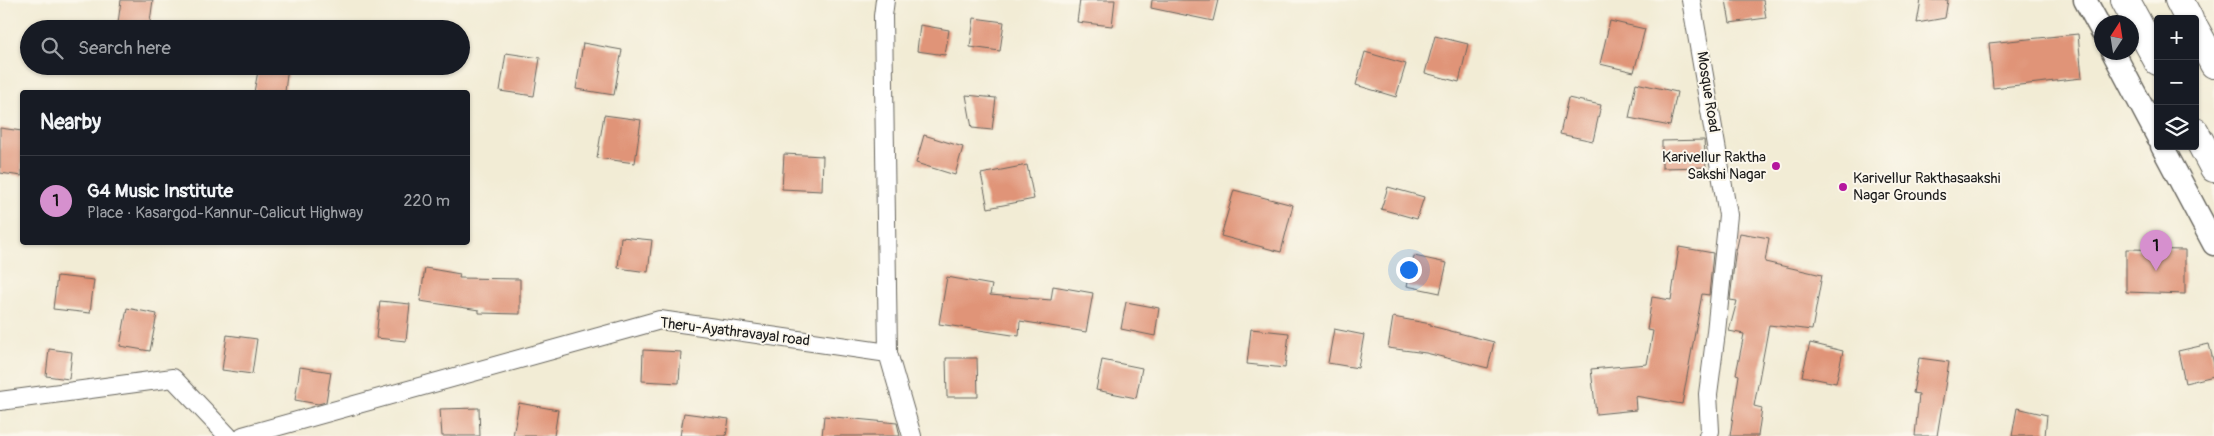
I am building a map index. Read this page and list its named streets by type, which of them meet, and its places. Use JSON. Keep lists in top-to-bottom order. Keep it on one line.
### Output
{"streets":{"street":["Mosque Road","Theru-Ayathravayal road"]},"places":["Karivellur Raktha Sakshi Nagar","Karivellur Rakthasaakshi Nagar Grounds"],"north":"top","page":{"map_buttons":["+","−"],"search":"Search here","heading":"Nearby","list":[{"mark":"1","name":"G4 Music Institute","note":"Place · Kasargod-Kannur-Calicut Highway","value":"220 m"}],"pins":"1"}}
